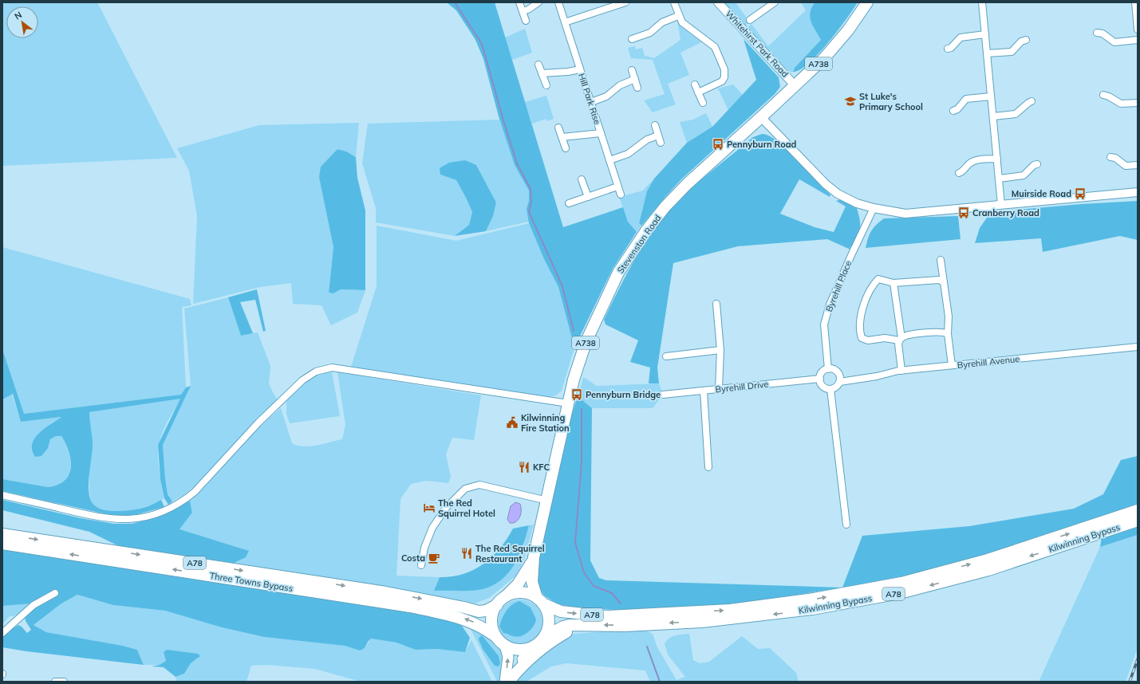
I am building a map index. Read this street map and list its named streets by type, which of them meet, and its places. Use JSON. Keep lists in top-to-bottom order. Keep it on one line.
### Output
{"streets":{"highway":["A738","Stevenston Road","Kilwinning Bypass","A78","Three Towns Bypass"],"street":["Whitehirst Park Road","Hill Park Rise","Byrehill Place","Byrehill Avenue","Byrehill Drive"]},"crossings":[["Whitehirst Park Road","Stevenston Road"],["A738","Stevenston Road"],["A738","Kilwinning Bypass"],["A738","A78"],["A738","Three Towns Bypass"],["Byrehill Place","Byrehill Avenue"],["Byrehill Place","Byrehill Drive"],["Byrehill Avenue","Byrehill Drive"],["Kilwinning Bypass","A78"],["Kilwinning Bypass","Three Towns Bypass"],["A78","Three Towns Bypass"]],"places":{"school or university":["St Luke's Primary School"],"bus stop":["Pennyburn Road","Muirside Road","Cranberry Road","Pennyburn Bridge"],"public building":["Kilwinning Fire Station"],"restaurant":["KFC","The Red Squirrel Restaurant"],"hotel":["The Red Squirrel Hotel"],"cafe":["Costa"]},"north":"top left"}
